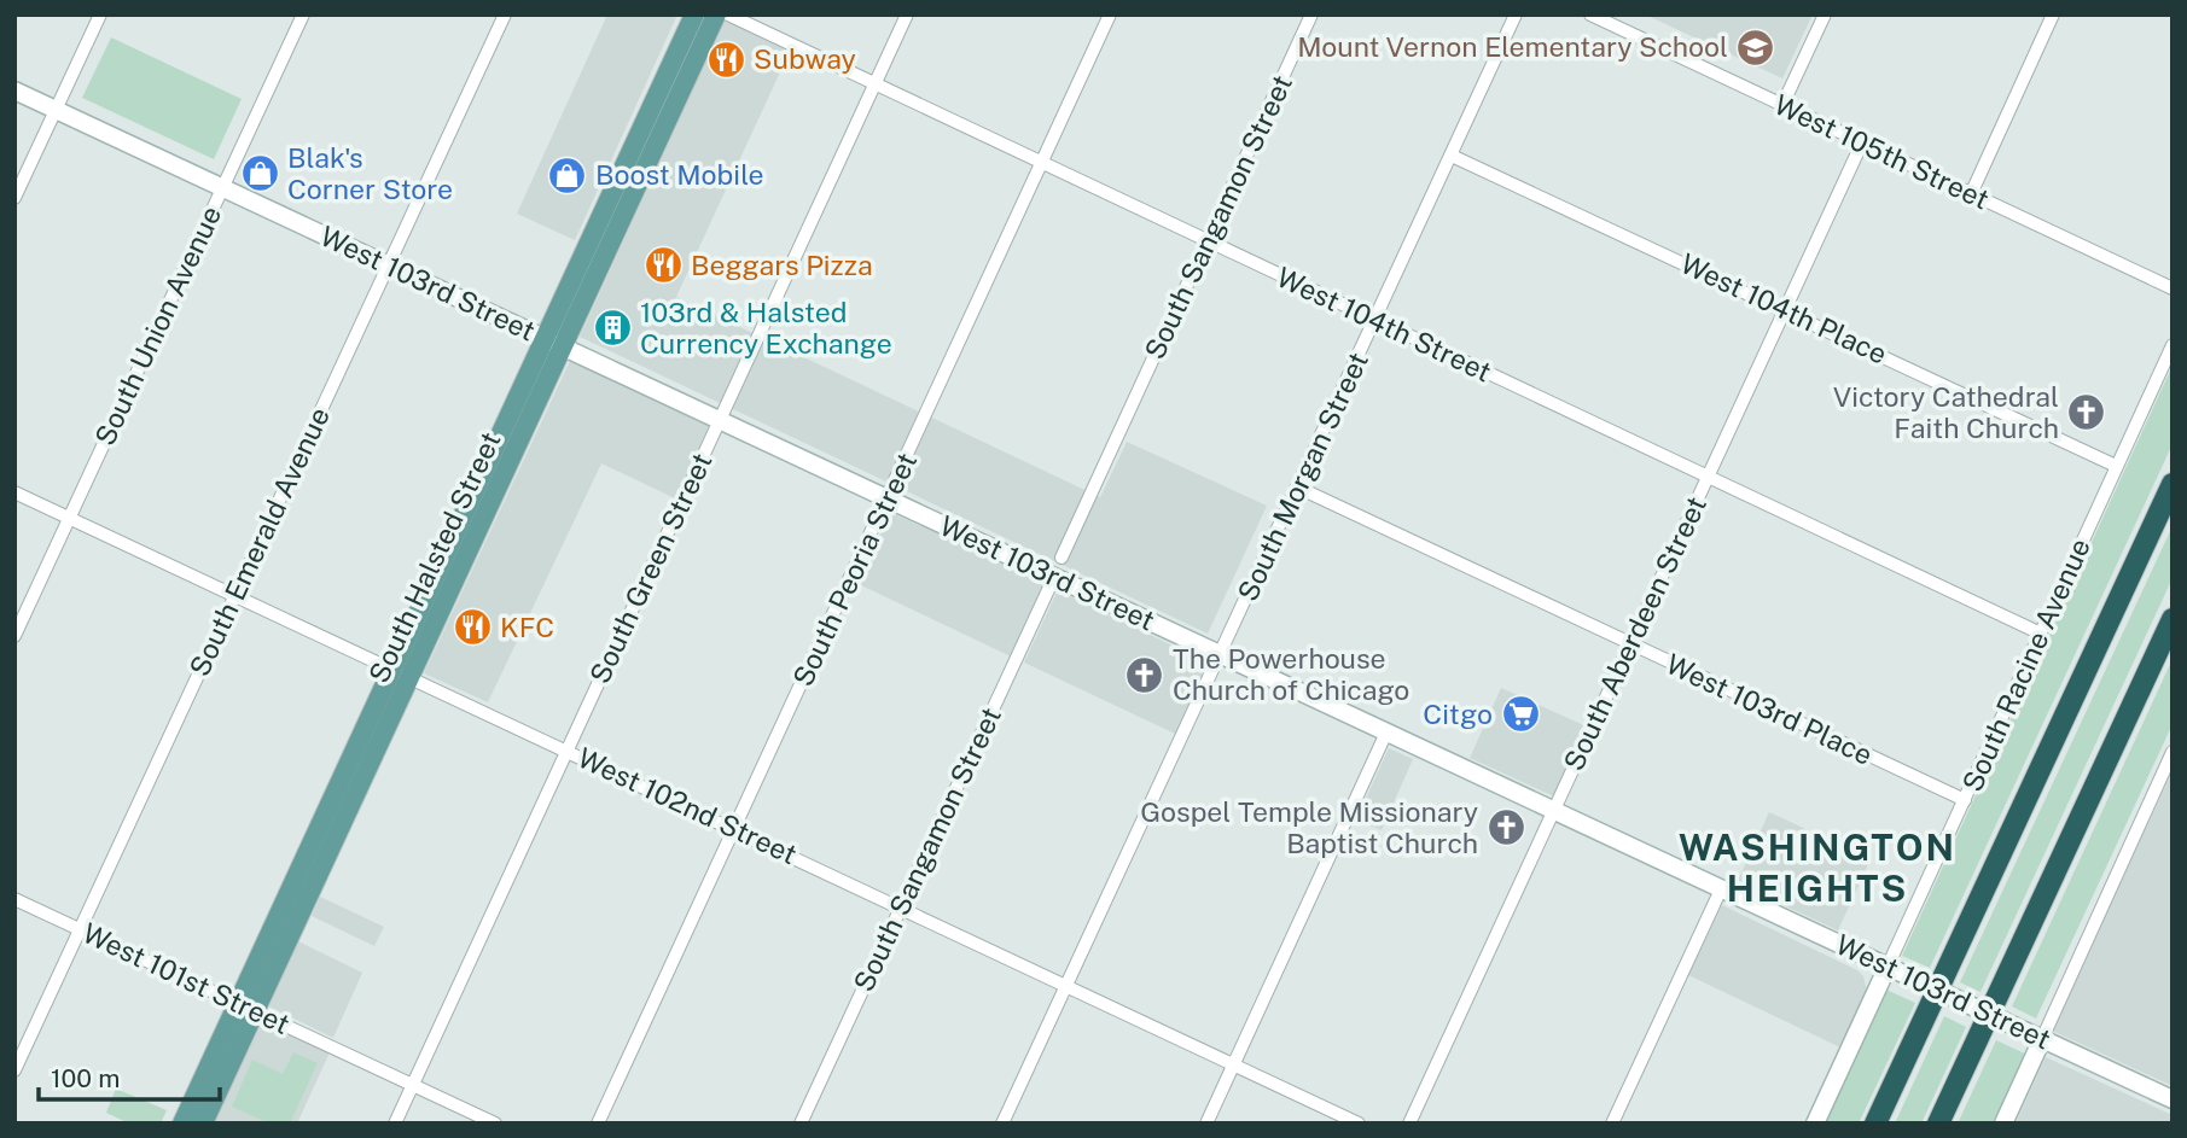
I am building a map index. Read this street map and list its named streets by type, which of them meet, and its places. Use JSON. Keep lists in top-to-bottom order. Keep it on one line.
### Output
{"streets":{"main road":["West 103rd Street","South Halsted Street","South Racine Avenue"],"street":["West 105th Street","South Sangamon Street","West 104th Place","West 104th Street","South Union Avenue","South Morgan Street","South Emerald Avenue","South Green Street","South Peoria Street","South Aberdeen Street","West 103rd Place","West 102nd Street","West 101st Street"]},"crossings":[["West 105th Street","South Aberdeen Street"],["South Sangamon Street","West 103rd Street"],["South Sangamon Street","West 104th Street"],["South Sangamon Street","West 102nd Street"],["West 103rd Street","South Union Avenue"],["West 103rd Street","South Morgan Street"],["West 103rd Street","South Emerald Avenue"],["West 103rd Street","South Halsted Street"],["West 103rd Street","South Green Street"],["West 103rd Street","South Peoria Street"],["West 103rd Street","South Aberdeen Street"],["West 103rd Street","South Racine Avenue"],["West 104th Place","South Morgan Street"],["West 104th Place","South Aberdeen Street"],["West 104th Place","South Racine Avenue"],["West 104th Street","South Morgan Street"],["West 104th Street","South Green Street"],["West 104th Street","South Peoria Street"],["West 104th Street","South Aberdeen Street"],["West 104th Street","South Racine Avenue"],["South Union Avenue","West 102nd Street"],["South Morgan Street","West 103rd Place"],["South Morgan Street","West 102nd Street"],["South Emerald Avenue","West 102nd Street"],["South Emerald Avenue","West 101st Street"],["South Halsted Street","West 102nd Street"],["South Halsted Street","West 101st Street"],["South Green Street","West 102nd Street"],["South Green Street","West 101st Street"],["South Peoria Street","West 102nd Street"],["South Aberdeen Street","West 103rd Place"],["South Racine Avenue","West 103rd Place"]],"districts":["WASHINGTON HEIGHTS"],"places":{"school or university":["Mount Vernon Elementary School"],"restaurant":["Subway","Beggars Pizza","KFC"],"shop":["Blak's Corner Store","Boost Mobile"],"building":["103rd & Halsted Currency Exchange"],"church":["Victory Cathedral Faith Church","The Powerhouse Church of Chicago","Gospel Temple Missionary Baptist Church"],"supermarket":["Citgo"]},"scale_bar":"100 m"}
